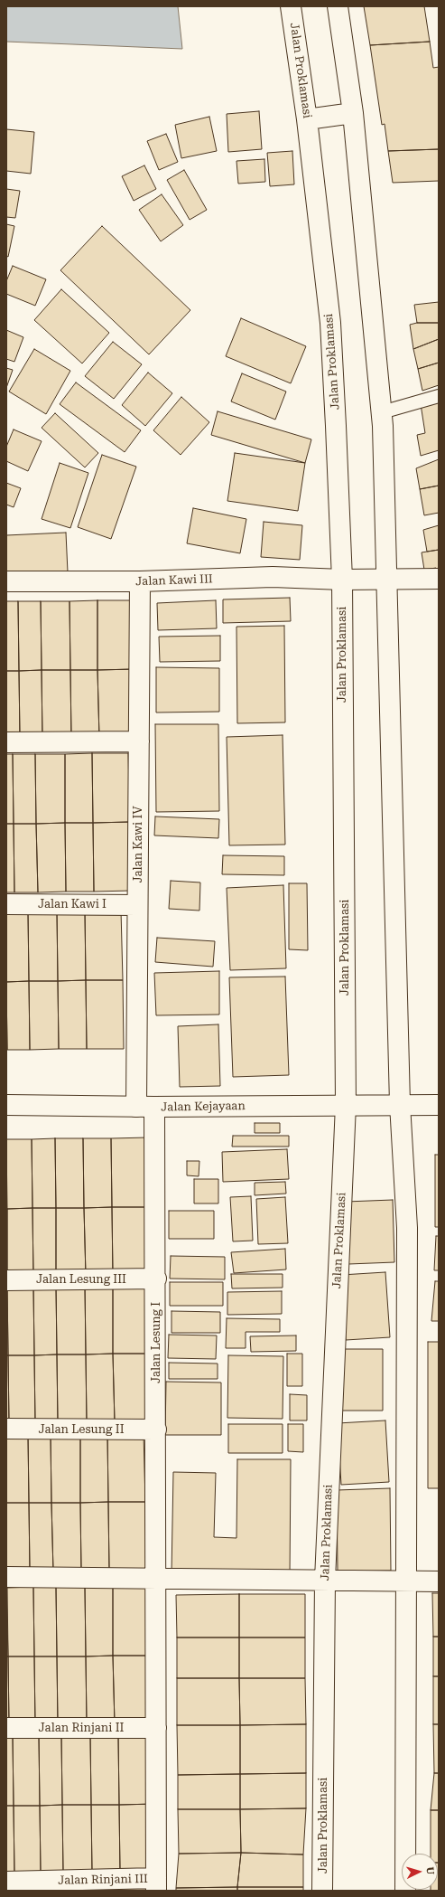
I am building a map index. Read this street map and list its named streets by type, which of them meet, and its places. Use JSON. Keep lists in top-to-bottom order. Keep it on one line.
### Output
{"streets":{"street":["Jalan Proklamasi","Jalan Kawi III","Jalan Kawi IV","Jalan Kawi I","Jalan Kejayaan","Jalan Lesung III","Jalan Lesung I","Jalan Lesung II","Jalan Rinjani II","Jalan Rinjani III"]},"crossings":[["Jalan Proklamasi","Jalan Kawi III"],["Jalan Proklamasi","Jalan Kejayaan"],["Jalan Kawi III","Jalan Kawi IV"],["Jalan Kawi IV","Jalan Kawi I"],["Jalan Kawi IV","Jalan Kejayaan"],["Jalan Kawi IV","Jalan Lesung I"],["Jalan Kejayaan","Jalan Lesung I"],["Jalan Lesung III","Jalan Lesung I"],["Jalan Lesung I","Jalan Lesung II"],["Jalan Lesung I","Jalan Rinjani II"],["Jalan Lesung I","Jalan Rinjani III"]],"north":"right"}
